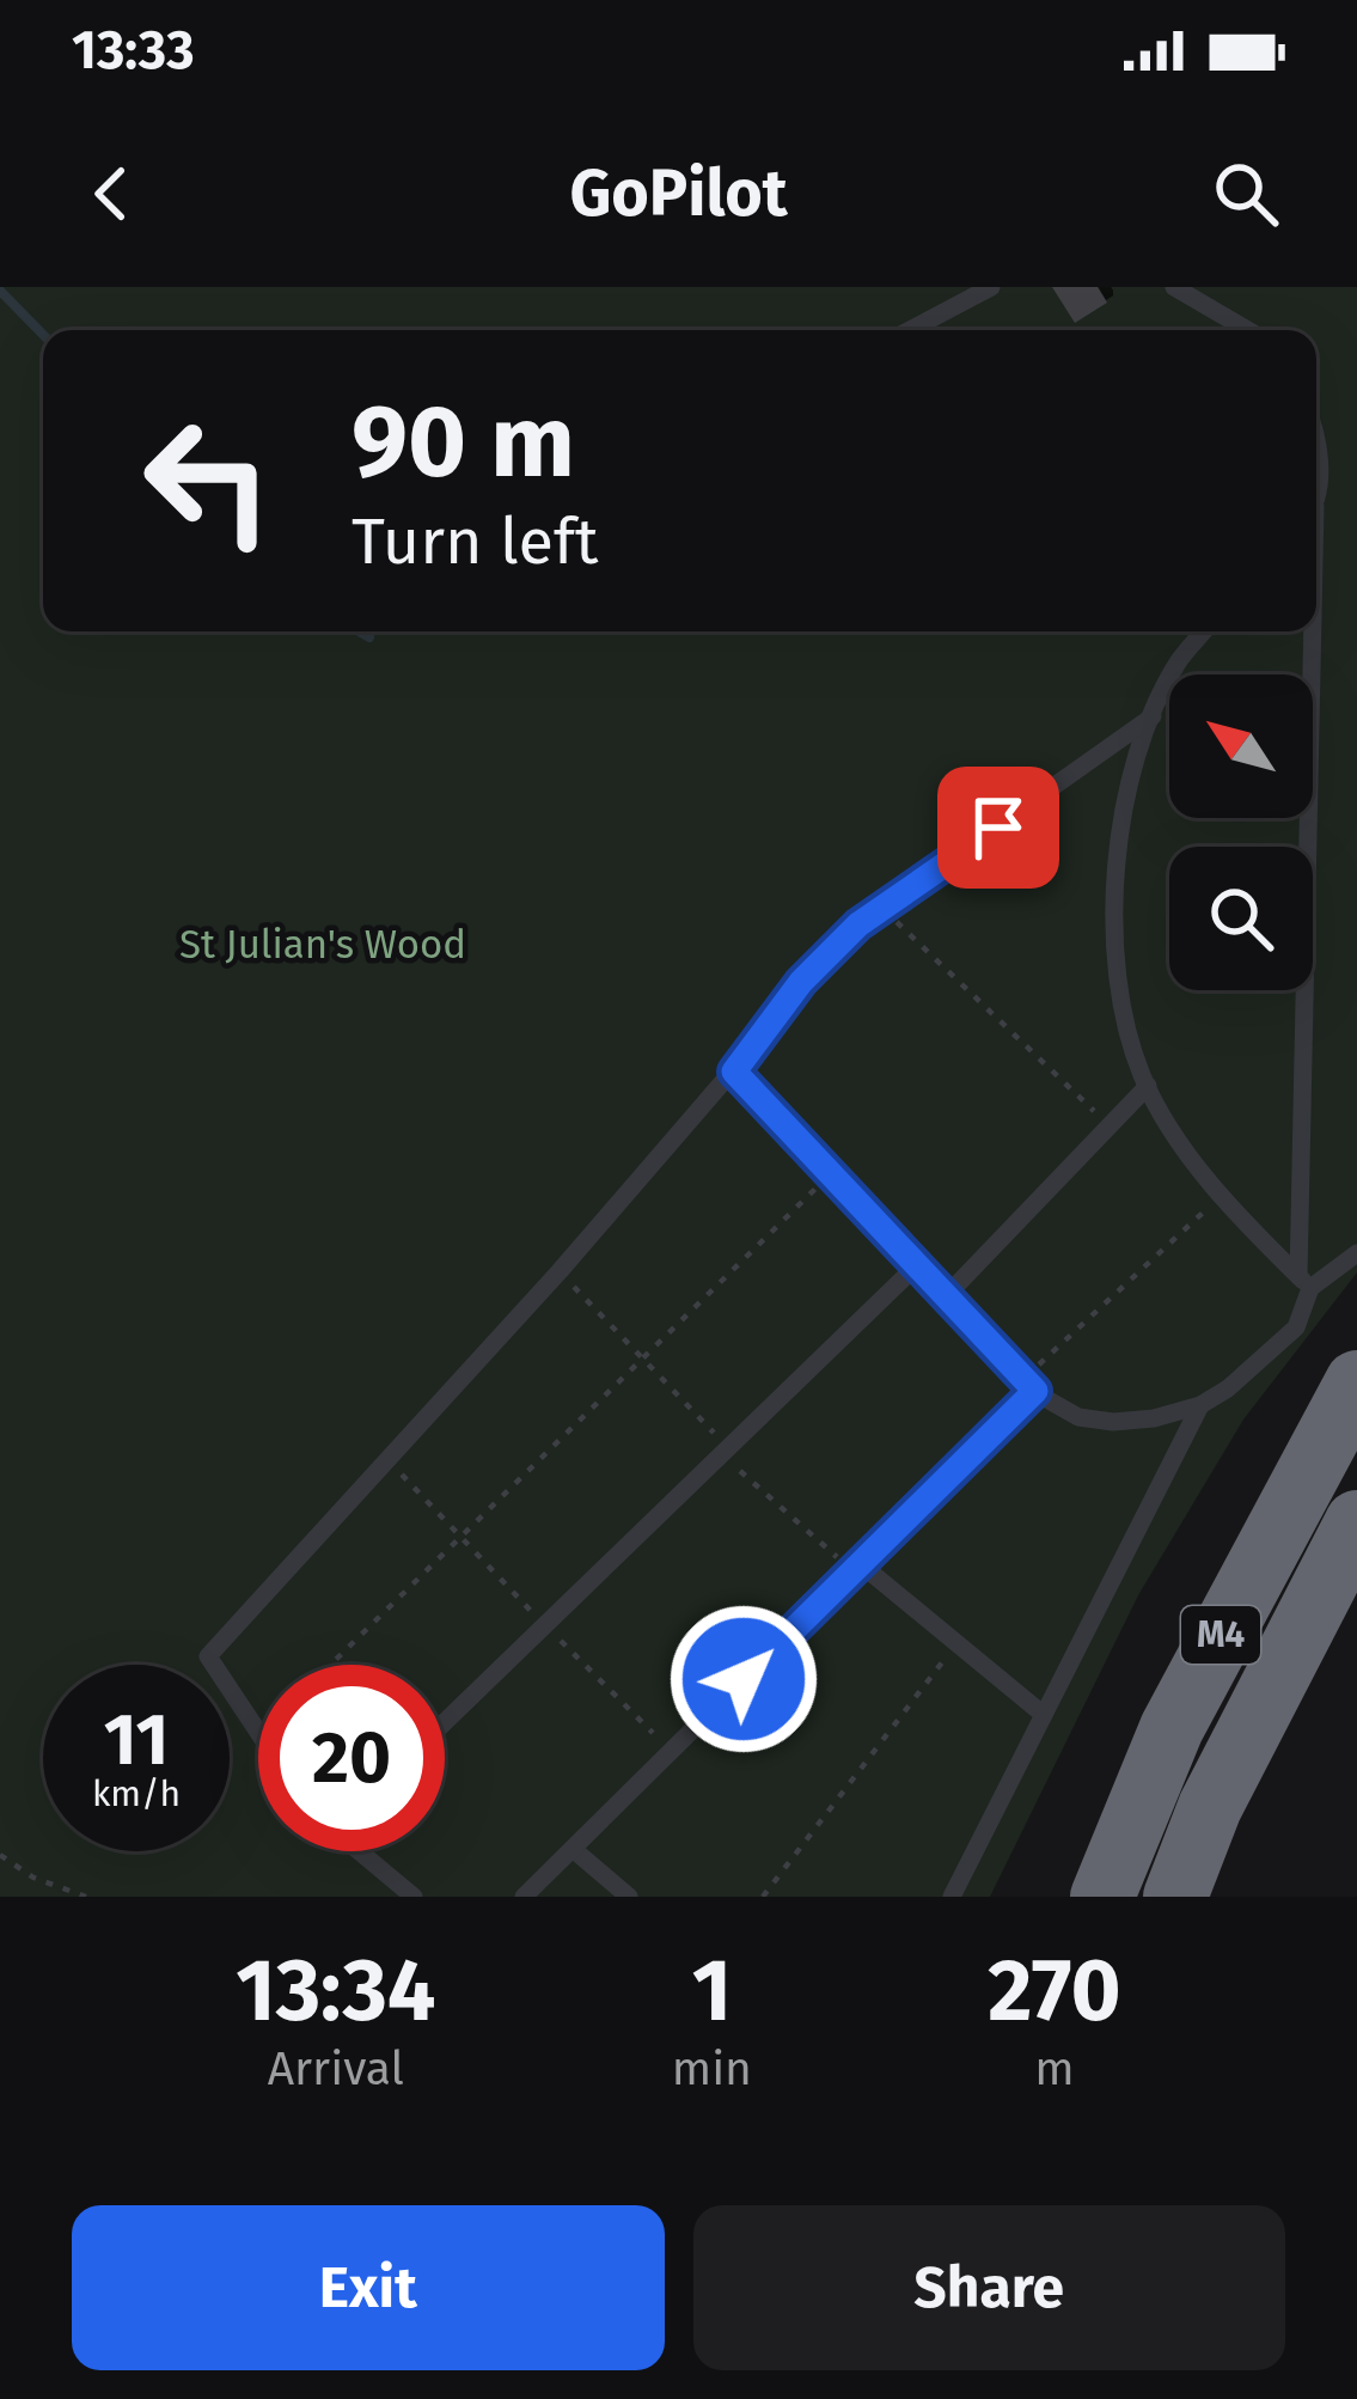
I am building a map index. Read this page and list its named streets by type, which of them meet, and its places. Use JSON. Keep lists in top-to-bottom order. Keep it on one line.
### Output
{"streets":{"highway":["M4"]},"parks":["St Julian's Wood"],"north":"top left","page":{"status":"13:33","header":"GoPilot","turn":["90 m","Turn left"],"speed":"11 km/h","limit":"20","eta":["13:34","Arrival","1","min","270","m"],"buttons":["Exit","Share"]}}
